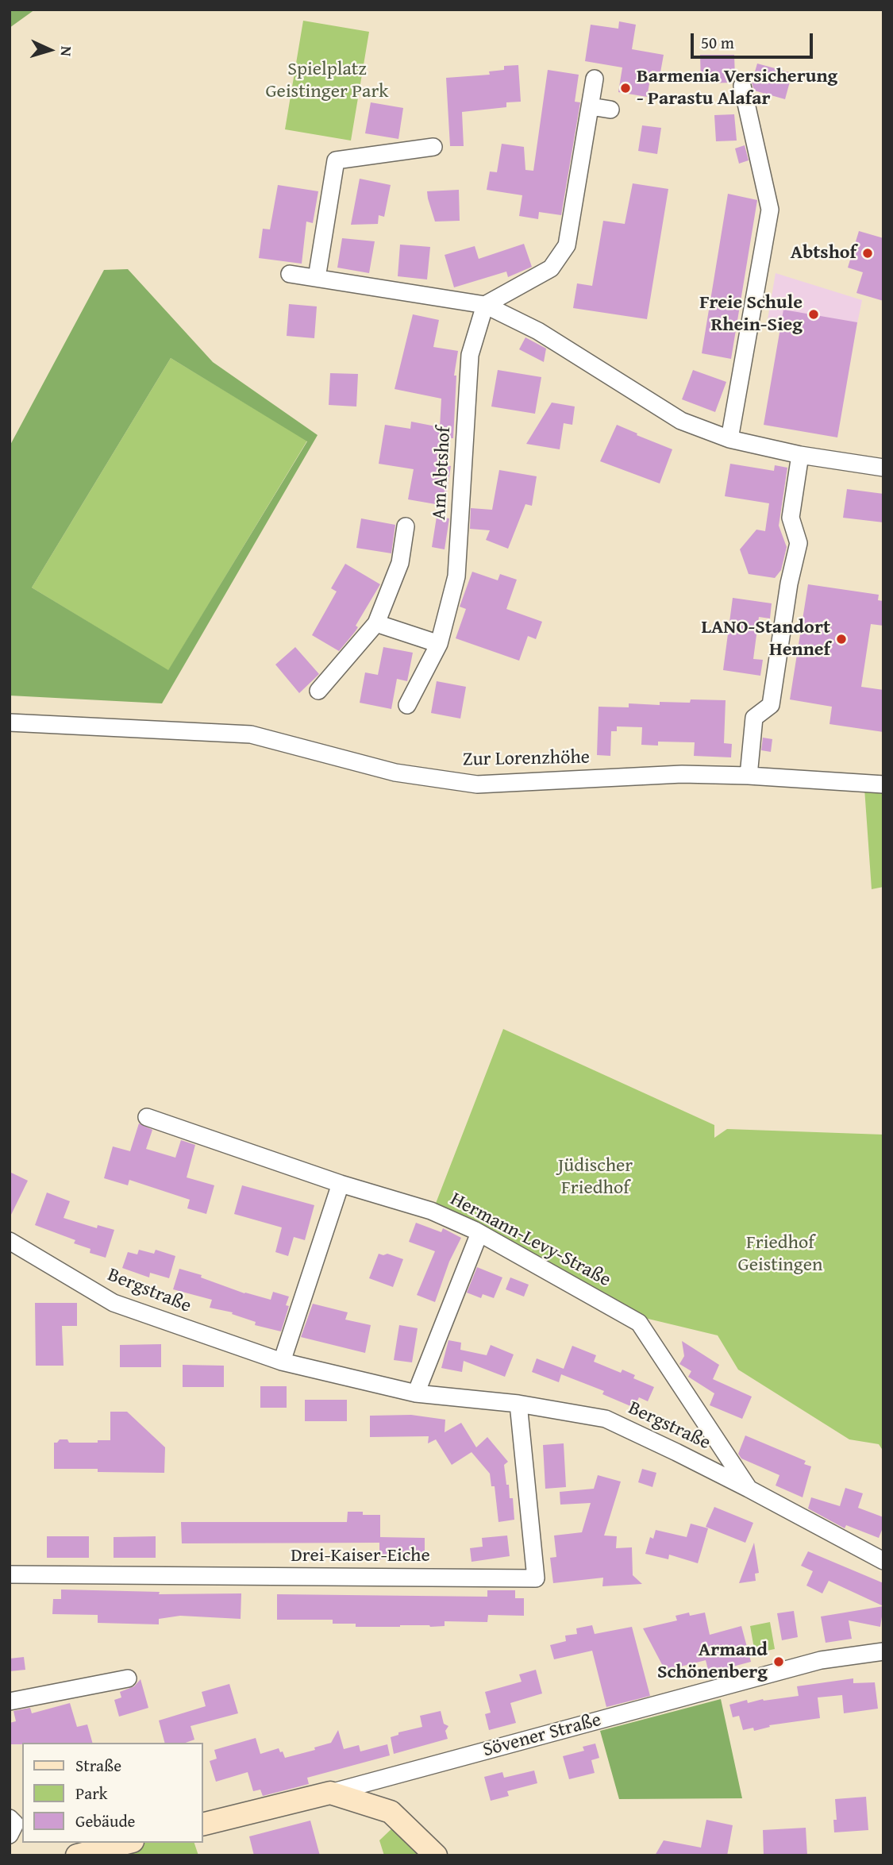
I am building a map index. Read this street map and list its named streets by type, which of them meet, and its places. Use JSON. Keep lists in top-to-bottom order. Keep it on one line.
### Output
{"streets":{"main road":["Sövener Straße"],"street":["Am Abtshof","Zur Lorenzhöhe","Hermann-Levy-Straße","Bergstraße","Drei-Kaiser-Eiche"]},"crossings":[["Hermann-Levy-Straße","Bergstraße"],["Bergstraße","Drei-Kaiser-Eiche"]],"parks":["Spielplatz Geistinger Park","Jüdischer Friedhof","Friedhof Geistingen"],"places":["Barmenia Versicherung - Parastu Alafar","Abtshof","Freie Schule Rhein-Sieg","LANO-Standort Hennef","Armand Schönenberg"],"legend":["Straße","Park","Gebäude"],"scale_bar":"50 m","north":"right"}
